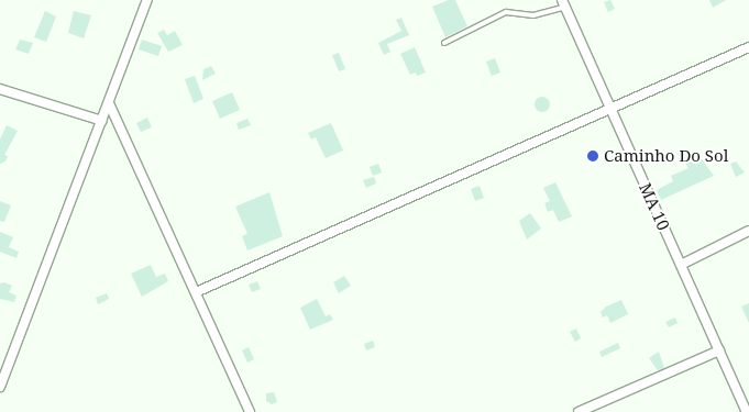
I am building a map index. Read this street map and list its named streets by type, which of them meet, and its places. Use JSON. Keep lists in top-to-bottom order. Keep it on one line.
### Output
{"streets":{"street":["MA 10"]},"places":["Caminho Do Sol"]}
